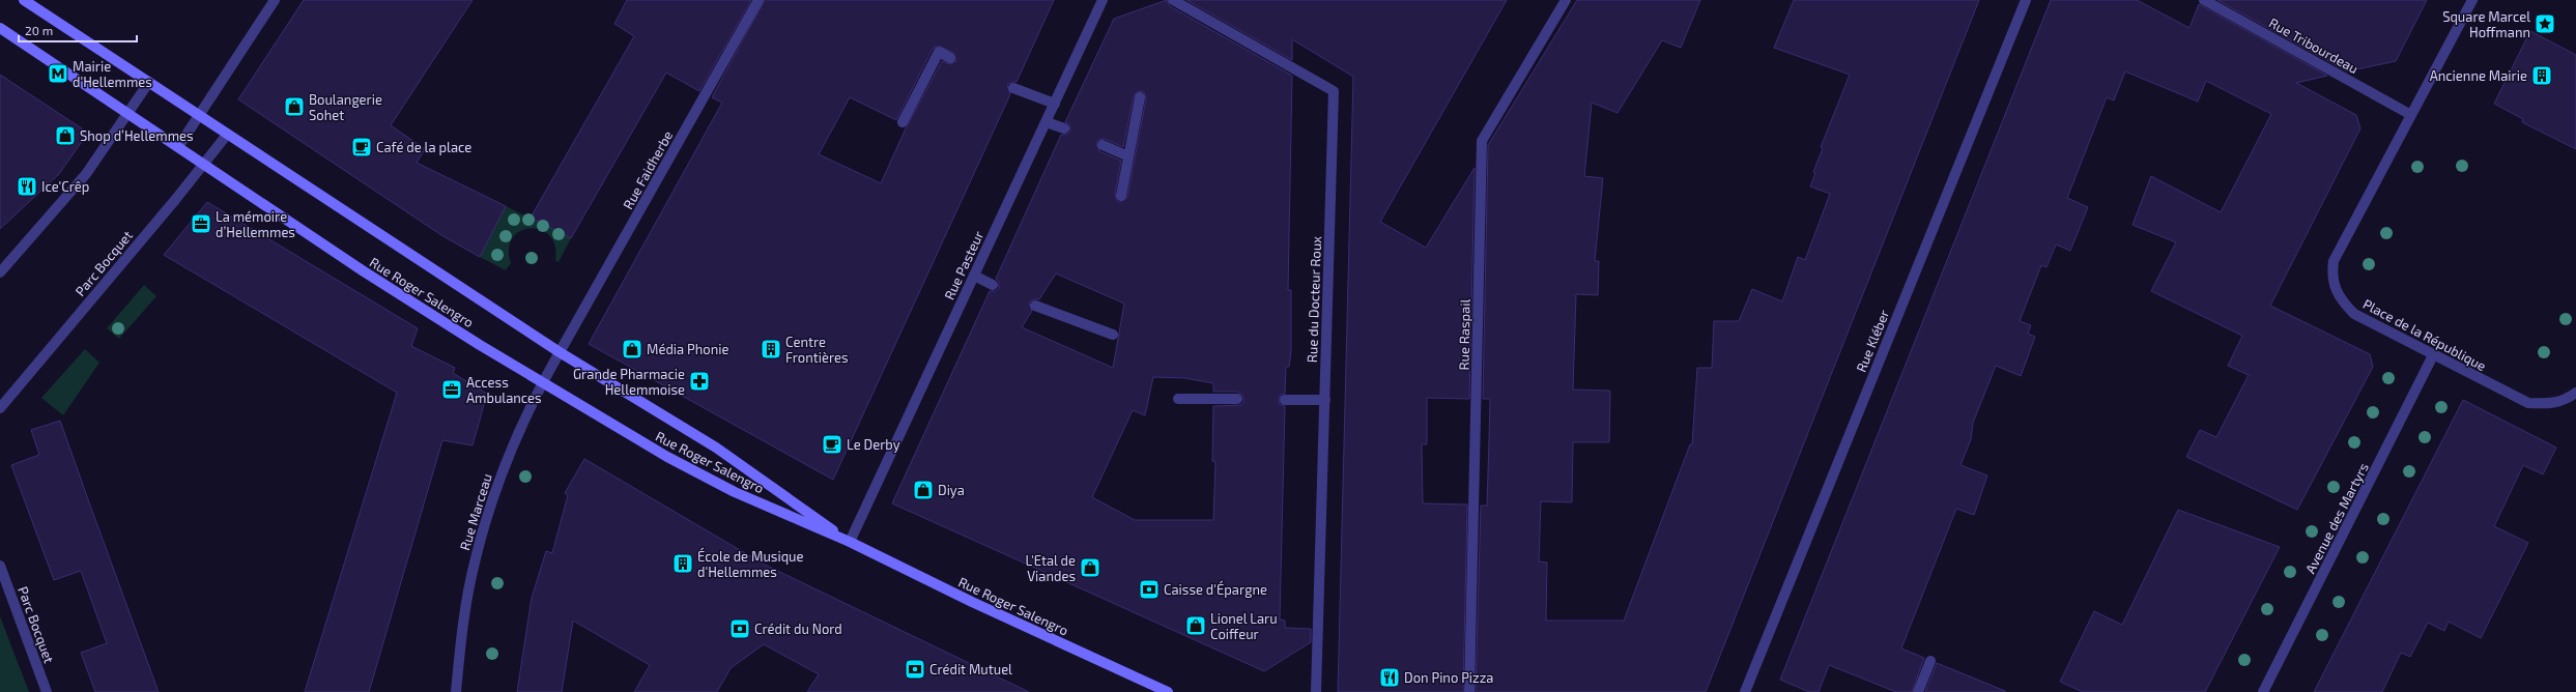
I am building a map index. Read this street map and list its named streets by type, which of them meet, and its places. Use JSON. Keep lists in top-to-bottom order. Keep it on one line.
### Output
{"streets":{"main road":["Rue Roger Salengro"],"street":["Rue Tribourdeau","Rue Faidherbe","Parc Bocquet","Rue Pasteur","Rue du Docteur Roux","Rue Raspail","Place de la République","Rue Kléber","Rue Marceau","Avenue des Martyrs"]},"crossings":[["Rue Tribourdeau","Place de la République"],["Rue Faidherbe","Rue Roger Salengro"],["Rue Faidherbe","Rue Marceau"],["Parc Bocquet","Rue Roger Salengro"],["Rue Pasteur","Rue Roger Salengro"],["Rue Roger Salengro","Rue Marceau"],["Place de la République","Avenue des Martyrs"]],"places":{"place":["Square Marcel Hoffmann"],"metro station":["Mairie d'Hellemmes"],"building":["Ancienne Mairie","Centre Frontières","École de Musique d'Hellemmes"],"shop":["Boulangerie Sohet","Shop d’Hellemmes","Média Phonie","Diya","L'Etal de Viandes","Lionel Laru Coiffeur"],"cafe":["Café de la place","Le Derby"],"restaurant":["Ice'Crêp","Don Pino Pizza"],"office":["La mémoire d’Hellemmes","Access Ambulances"],"pharmacy":["Grande Pharmacie Hellemmoise"],"bank":["Caisse d'Épargne","Crédit du Nord","Crédit Mutuel"]},"scale_bar":"20 m"}
